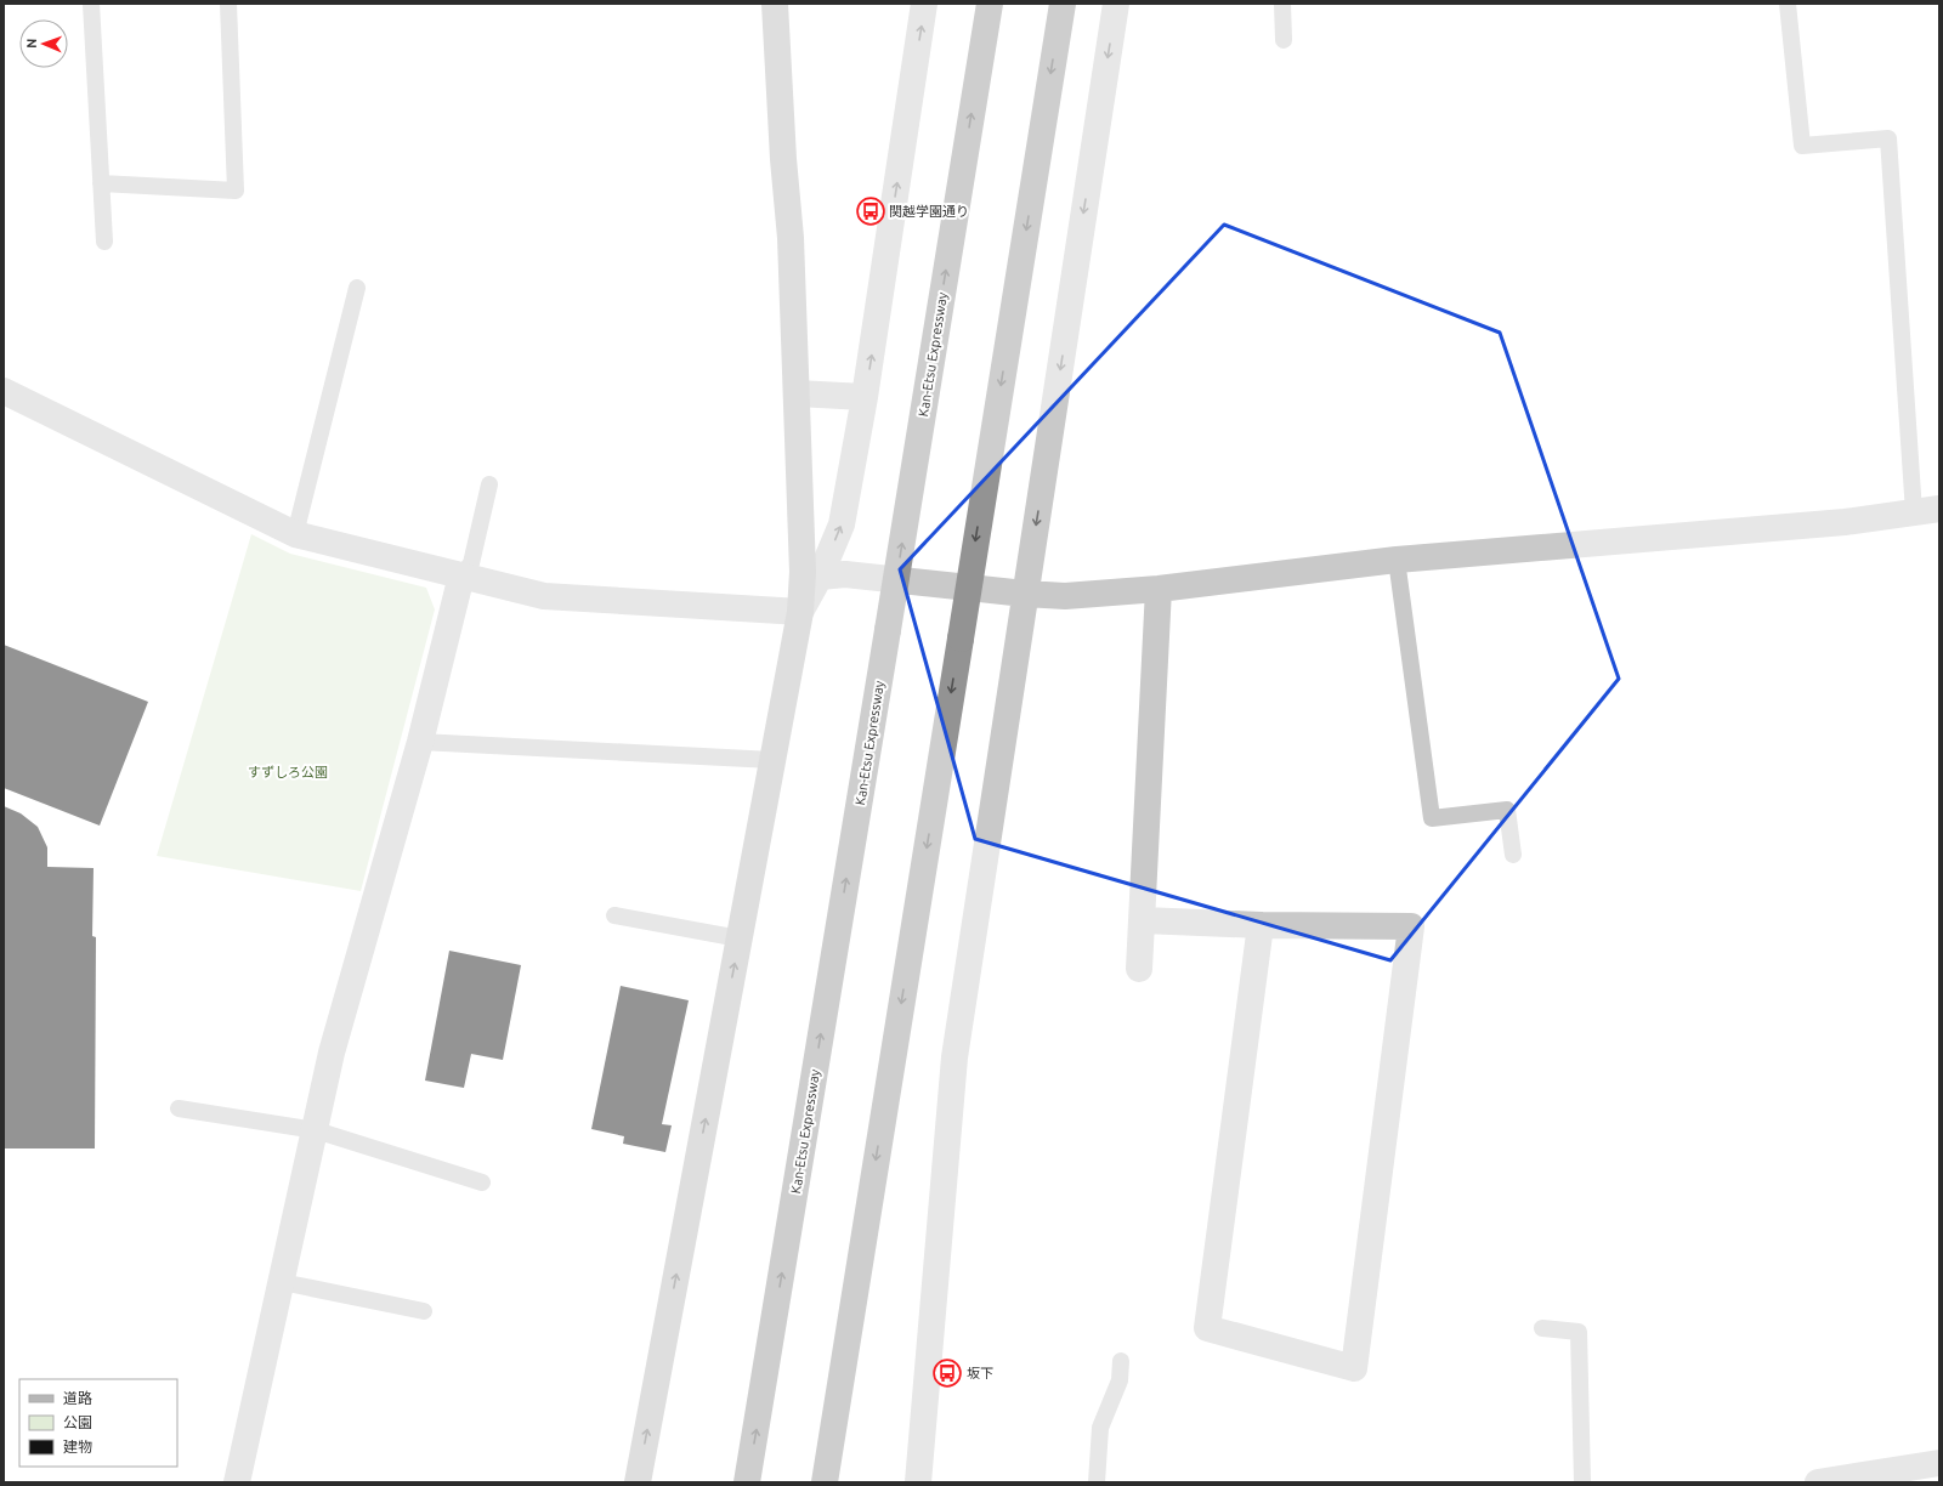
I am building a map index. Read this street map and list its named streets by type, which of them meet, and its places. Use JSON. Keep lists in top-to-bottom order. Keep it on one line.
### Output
{"streets":{"highway":["Kan-Etsu Expressway"]},"parks":["すずしろ公園"],"places":{"bus stop":["関越学園通り","坂下"]},"legend":["道路","公園","建物"],"north":"left"}
